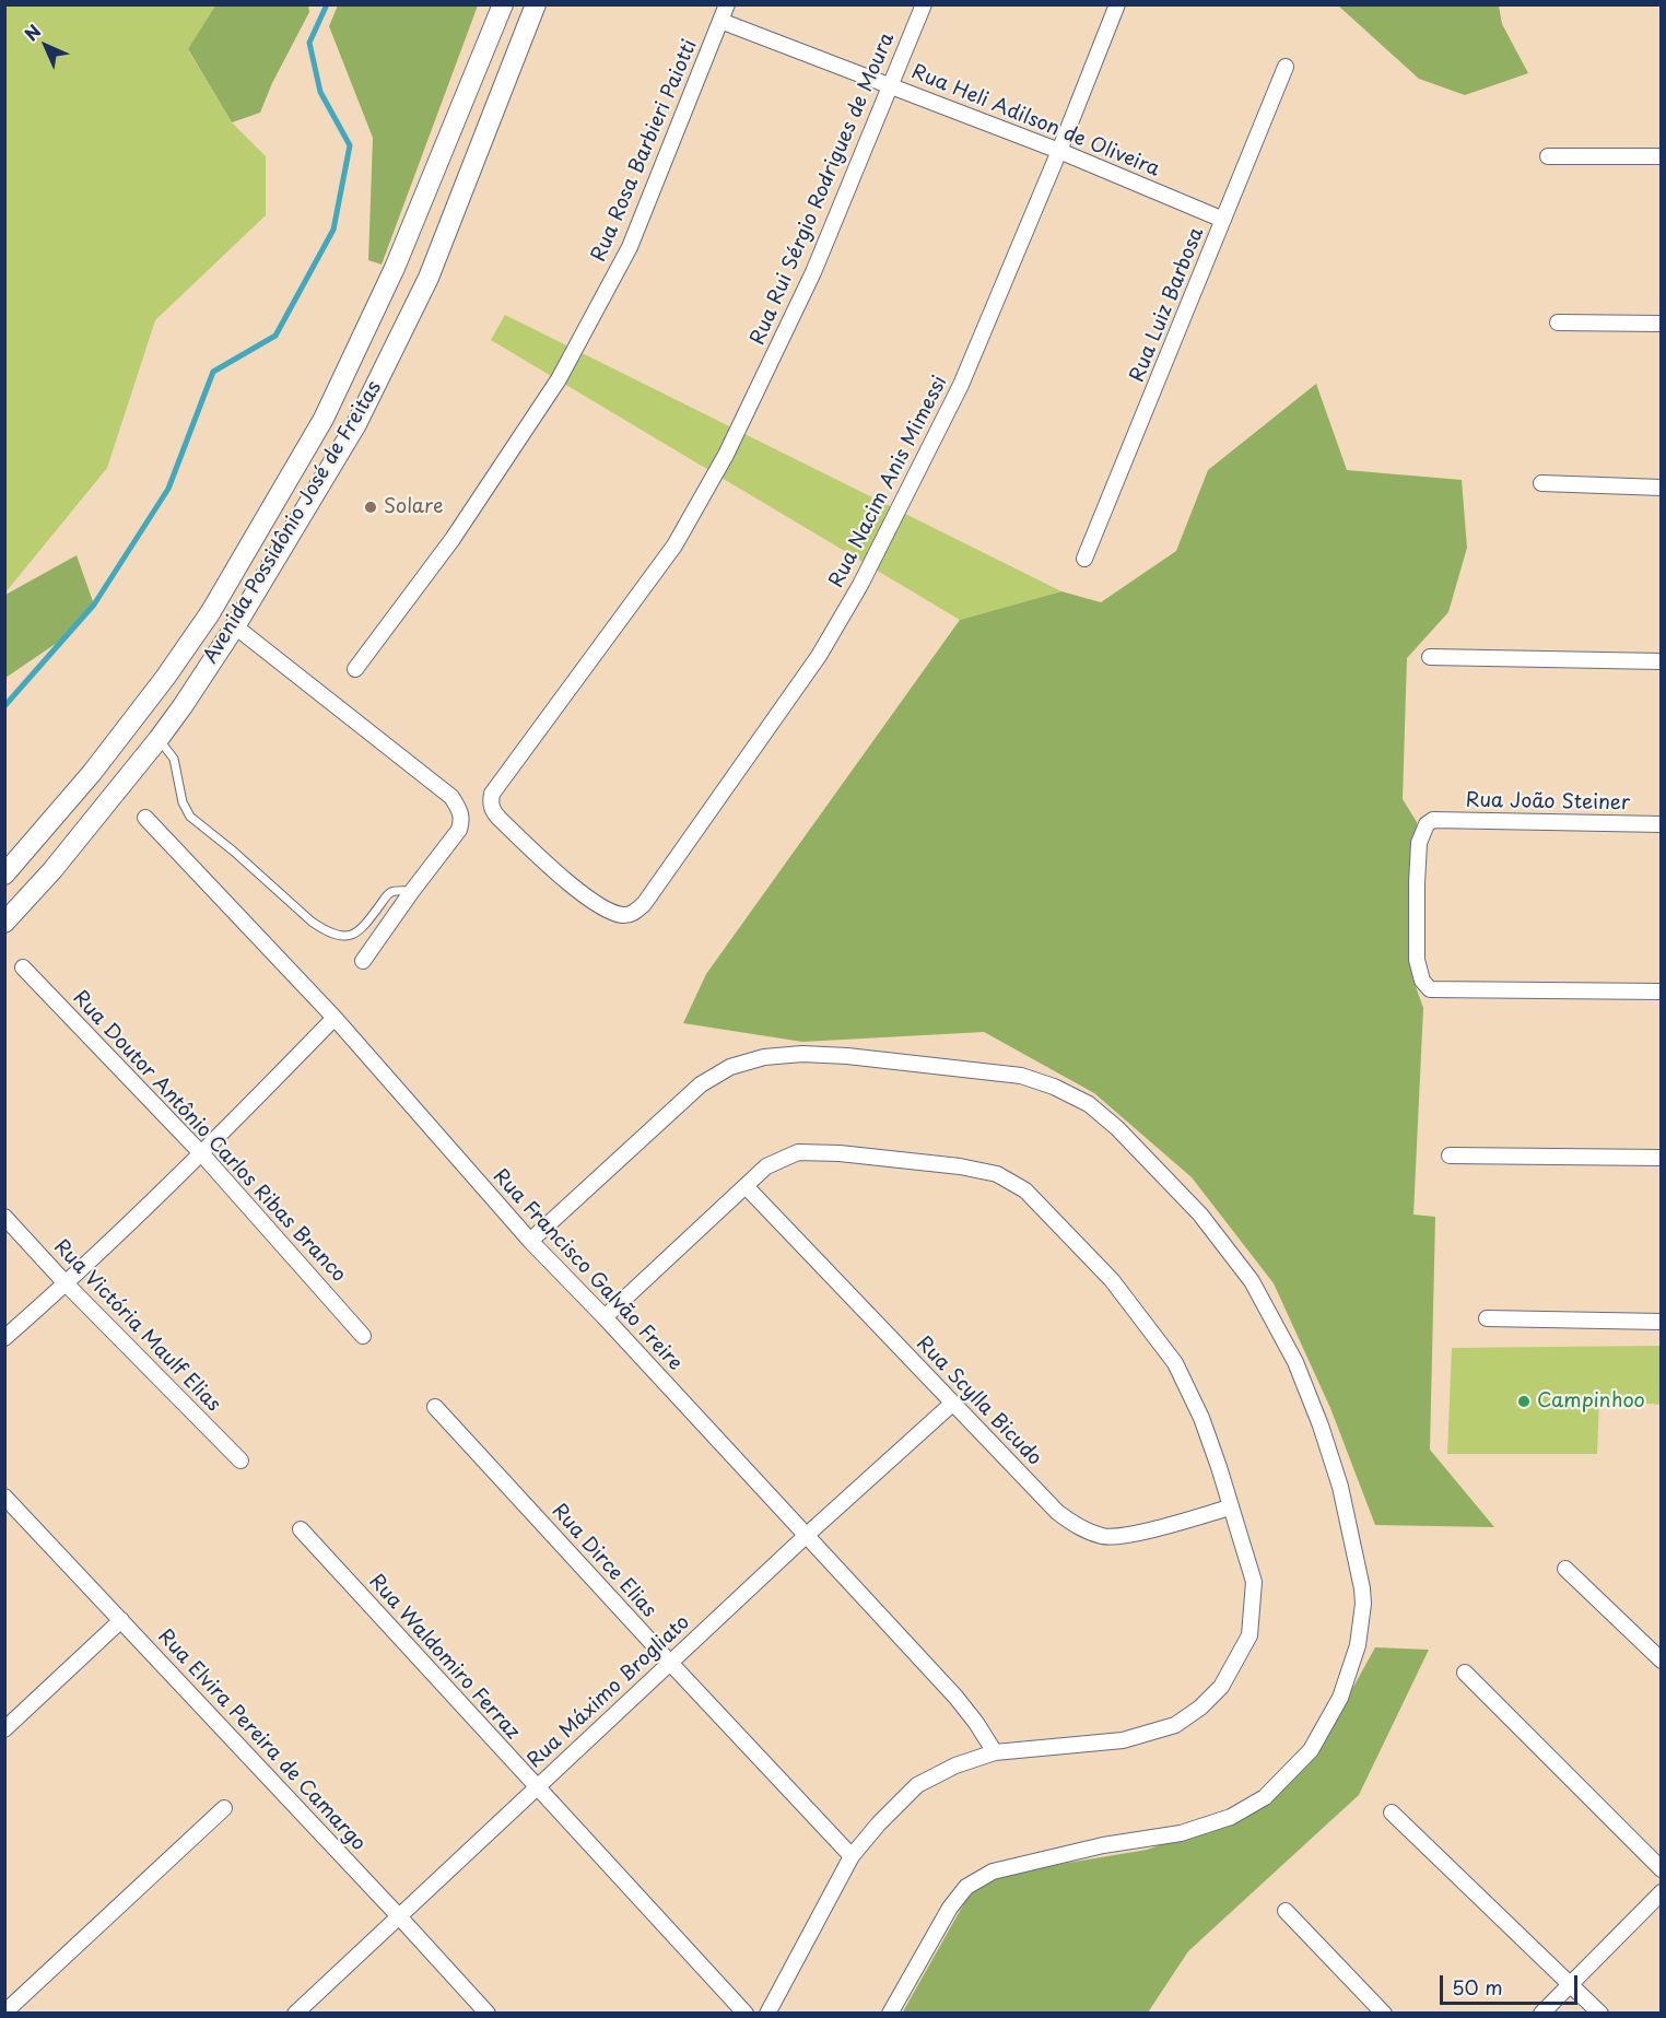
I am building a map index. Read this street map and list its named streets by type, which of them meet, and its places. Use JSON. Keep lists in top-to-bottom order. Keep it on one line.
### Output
{"streets":{"street":["Rua Heli Adilson de Oliveira","Rua Rosa Barbieri Paiotti","Rua Rui Sérgio Rodrigues de Moura","Rua Luiz Barbosa","Rua Nacim Anis Mimessi","Avenida Possidônio José de Freitas","Rua João Steiner","Rua Doutor Antônio Carlos Ribas Branco","Rua Francisco Galvão Freire","Rua Victória Maulf Elias","Rua Scylla Bicudo","Rua Dirce Elias","Rua Waldomiro Ferraz","Rua Máximo Brogliato","Rua Elvira Pereira de Camargo"]},"crossings":[["Rua Heli Adilson de Oliveira","Rua Rosa Barbieri Paiotti"],["Rua Heli Adilson de Oliveira","Rua Rui Sérgio Rodrigues de Moura"],["Rua Heli Adilson de Oliveira","Rua Luiz Barbosa"],["Rua Heli Adilson de Oliveira","Rua Nacim Anis Mimessi"],["Rua Rui Sérgio Rodrigues de Moura","Rua Nacim Anis Mimessi"],["Rua Francisco Galvão Freire","Rua Máximo Brogliato"],["Rua Scylla Bicudo","Rua Máximo Brogliato"],["Rua Dirce Elias","Rua Máximo Brogliato"],["Rua Waldomiro Ferraz","Rua Máximo Brogliato"],["Rua Máximo Brogliato","Rua Elvira Pereira de Camargo"]],"places":["Solare","Campinhoo"],"scale_bar":"50 m","north":"top left"}
